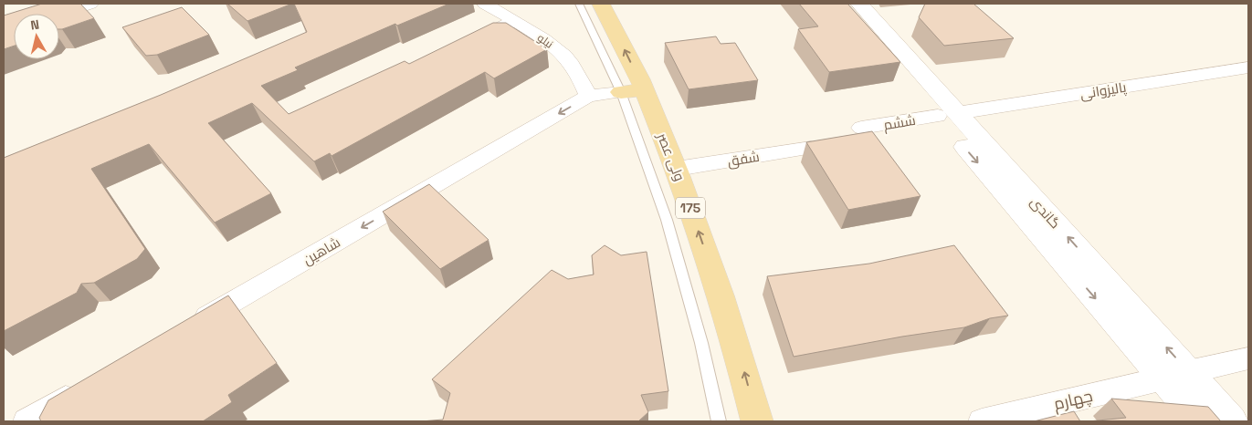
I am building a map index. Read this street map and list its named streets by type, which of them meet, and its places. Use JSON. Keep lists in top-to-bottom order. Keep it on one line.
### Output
{"streets":{"main road":["ولی عصر","175","گاندی"],"street":["نیلو","پالیزوانی","ششم","شفق","شاهین","چهارم"]},"crossings":[["نیلو","شاهین"],["پالیزوانی","ششم"],["پالیزوانی","گاندی"],["ششم","گاندی"],["ولی عصر","شفق"],["ولی عصر","شاهین"],["گاندی","چهارم"]],"one_way":["ولی عصر","شاهین"],"north":"top"}
